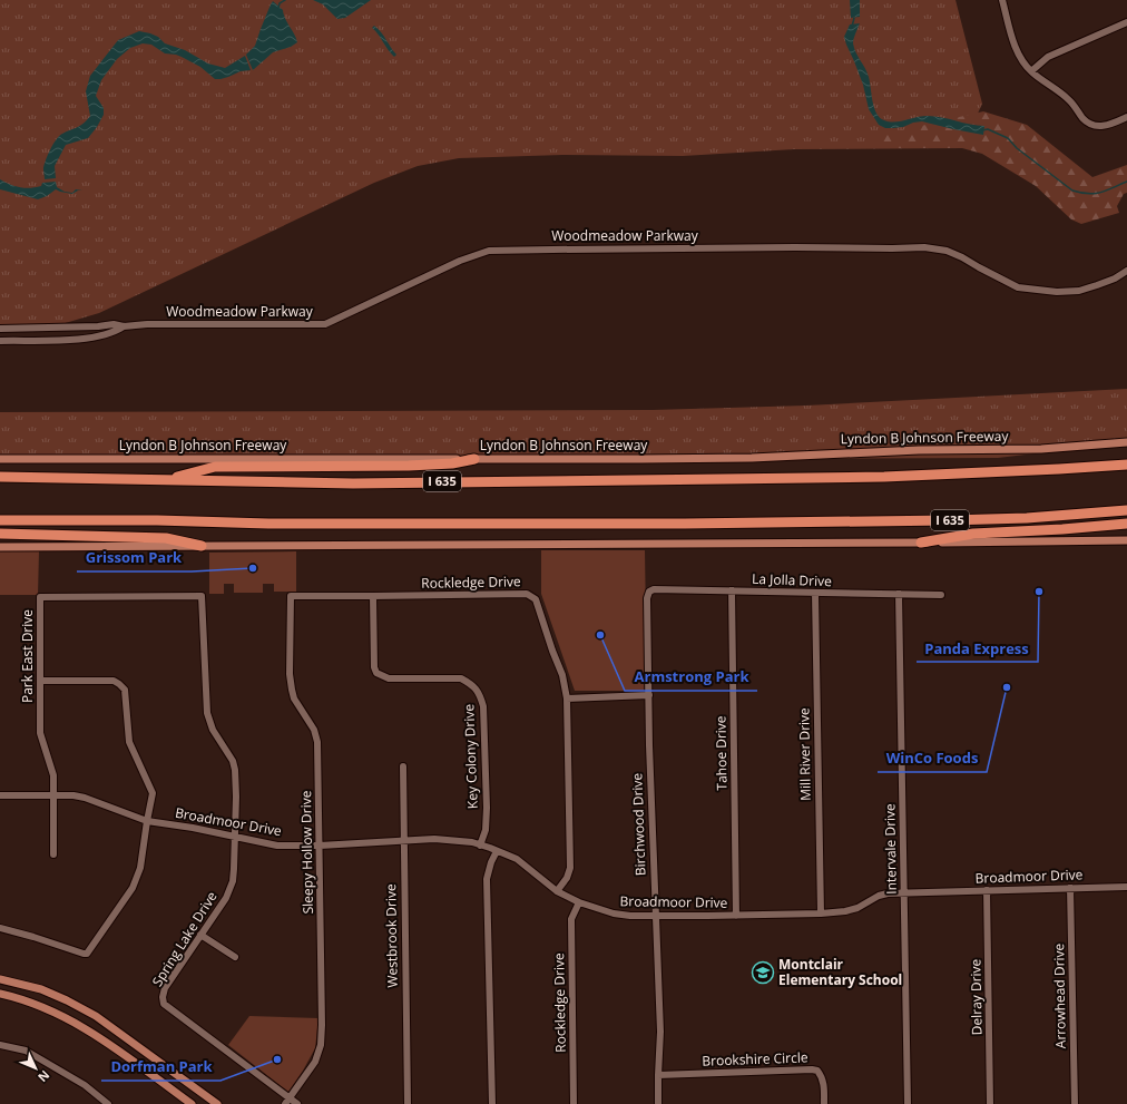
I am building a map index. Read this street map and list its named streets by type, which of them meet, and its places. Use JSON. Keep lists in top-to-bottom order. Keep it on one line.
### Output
{"streets":{"highway":["I 635"],"main road":["Lyndon B Johnson Freeway"],"street":["Woodmeadow Parkway","La Jolla Drive","Rockledge Drive","Park East Drive","Tahoe Drive","Mill River Drive","Key Colony Drive","Broadmoor Drive","Birchwood Drive","Intervale Drive","Sleepy Hollow Drive","Westbrook Drive","Spring Lake Drive","Arrowhead Drive","Delray Drive","Brookshire Circle"]},"crossings":[["La Jolla Drive","Tahoe Drive"],["La Jolla Drive","Mill River Drive"],["La Jolla Drive","Birchwood Drive"],["La Jolla Drive","Intervale Drive"],["Rockledge Drive","Key Colony Drive"],["Rockledge Drive","Broadmoor Drive"],["Rockledge Drive","Sleepy Hollow Drive"],["Park East Drive","Broadmoor Drive"],["Park East Drive","Spring Lake Drive"],["Tahoe Drive","Broadmoor Drive"],["Mill River Drive","Broadmoor Drive"],["Key Colony Drive","Broadmoor Drive"],["Broadmoor Drive","Birchwood Drive"],["Broadmoor Drive","Intervale Drive"],["Broadmoor Drive","Sleepy Hollow Drive"],["Broadmoor Drive","Westbrook Drive"],["Broadmoor Drive","Spring Lake Drive"],["Broadmoor Drive","Arrowhead Drive"],["Broadmoor Drive","Delray Drive"],["Birchwood Drive","Brookshire Circle"],["Sleepy Hollow Drive","Spring Lake Drive"]],"places":{"other":["Grissom Park","Panda Express","Armstrong Park","WinCo Foods","Dorfman Park"],"school or university":["Montclair Elementary School"]},"north":"bottom right"}
